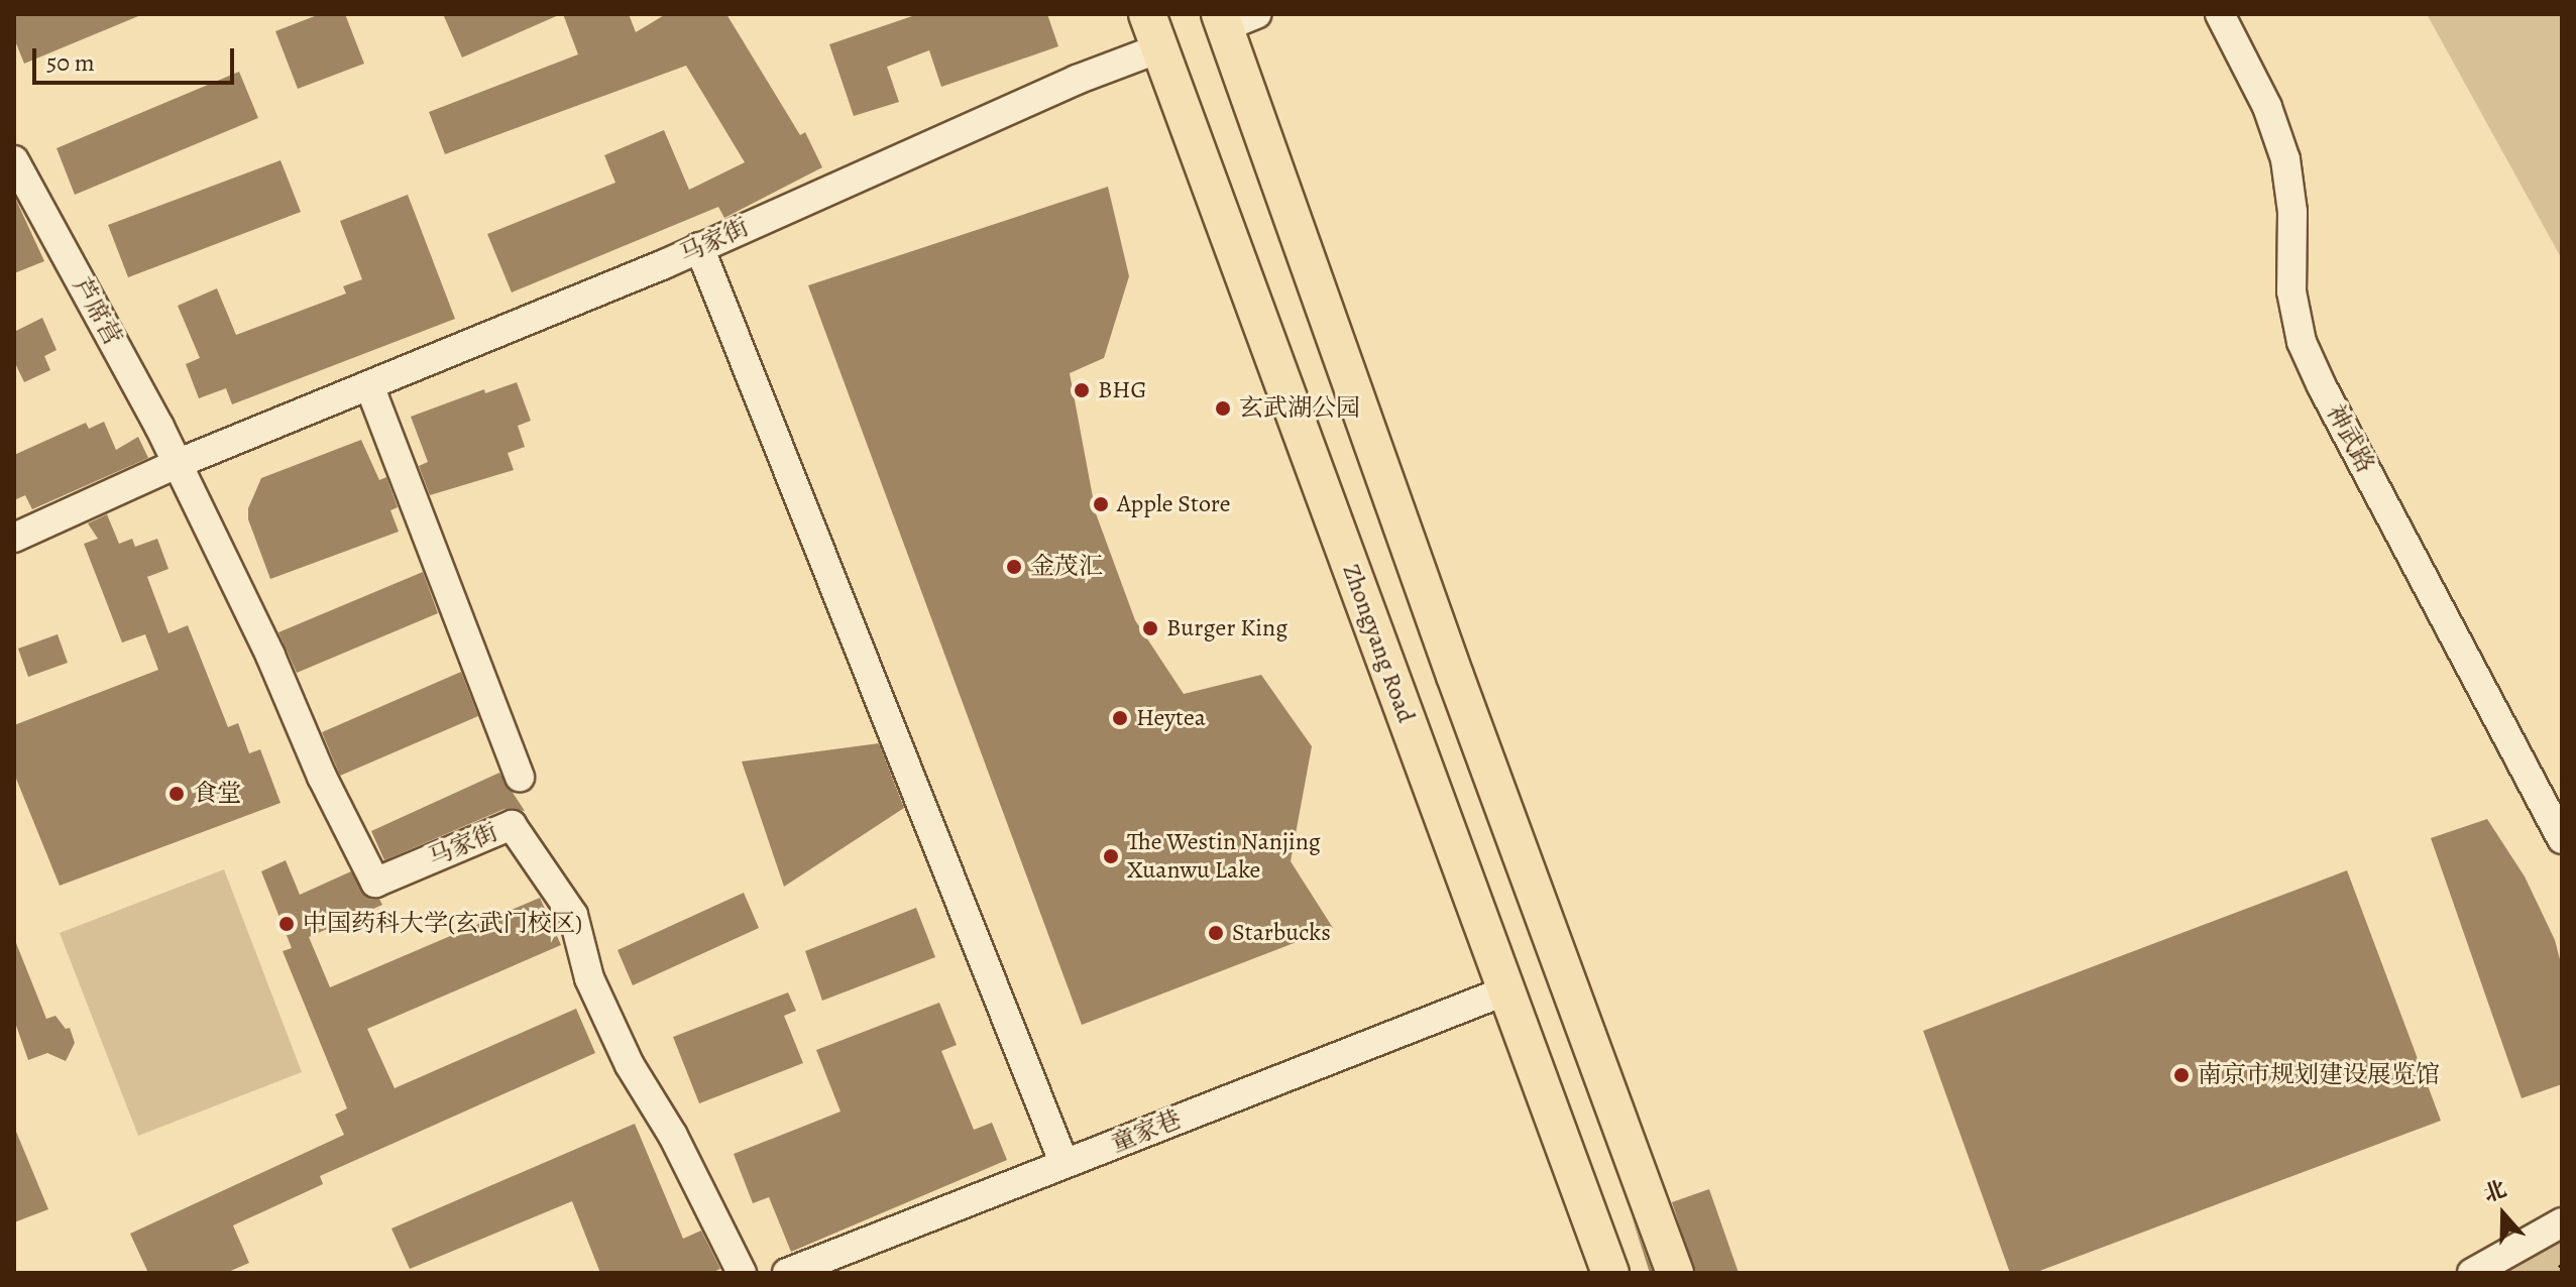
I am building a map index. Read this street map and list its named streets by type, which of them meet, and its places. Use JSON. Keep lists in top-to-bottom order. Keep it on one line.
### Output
{"streets":{"main road":["Zhongyang Road"],"street":["马家街","芦席营","神武路","童家巷"]},"crossings":[["马家街","芦席营"],["马家街","Zhongyang Road"],["Zhongyang Road","童家巷"]],"places":["BHG","玄武湖公园","Apple Store","金茂汇","Burger King","Heytea","食堂","The Westin Nanjing Xuanwu Lake","中国药科大学(玄武门校区)","Starbucks","南京市规划建设展览馆"],"scale_bar":"50 m","north":"top"}
